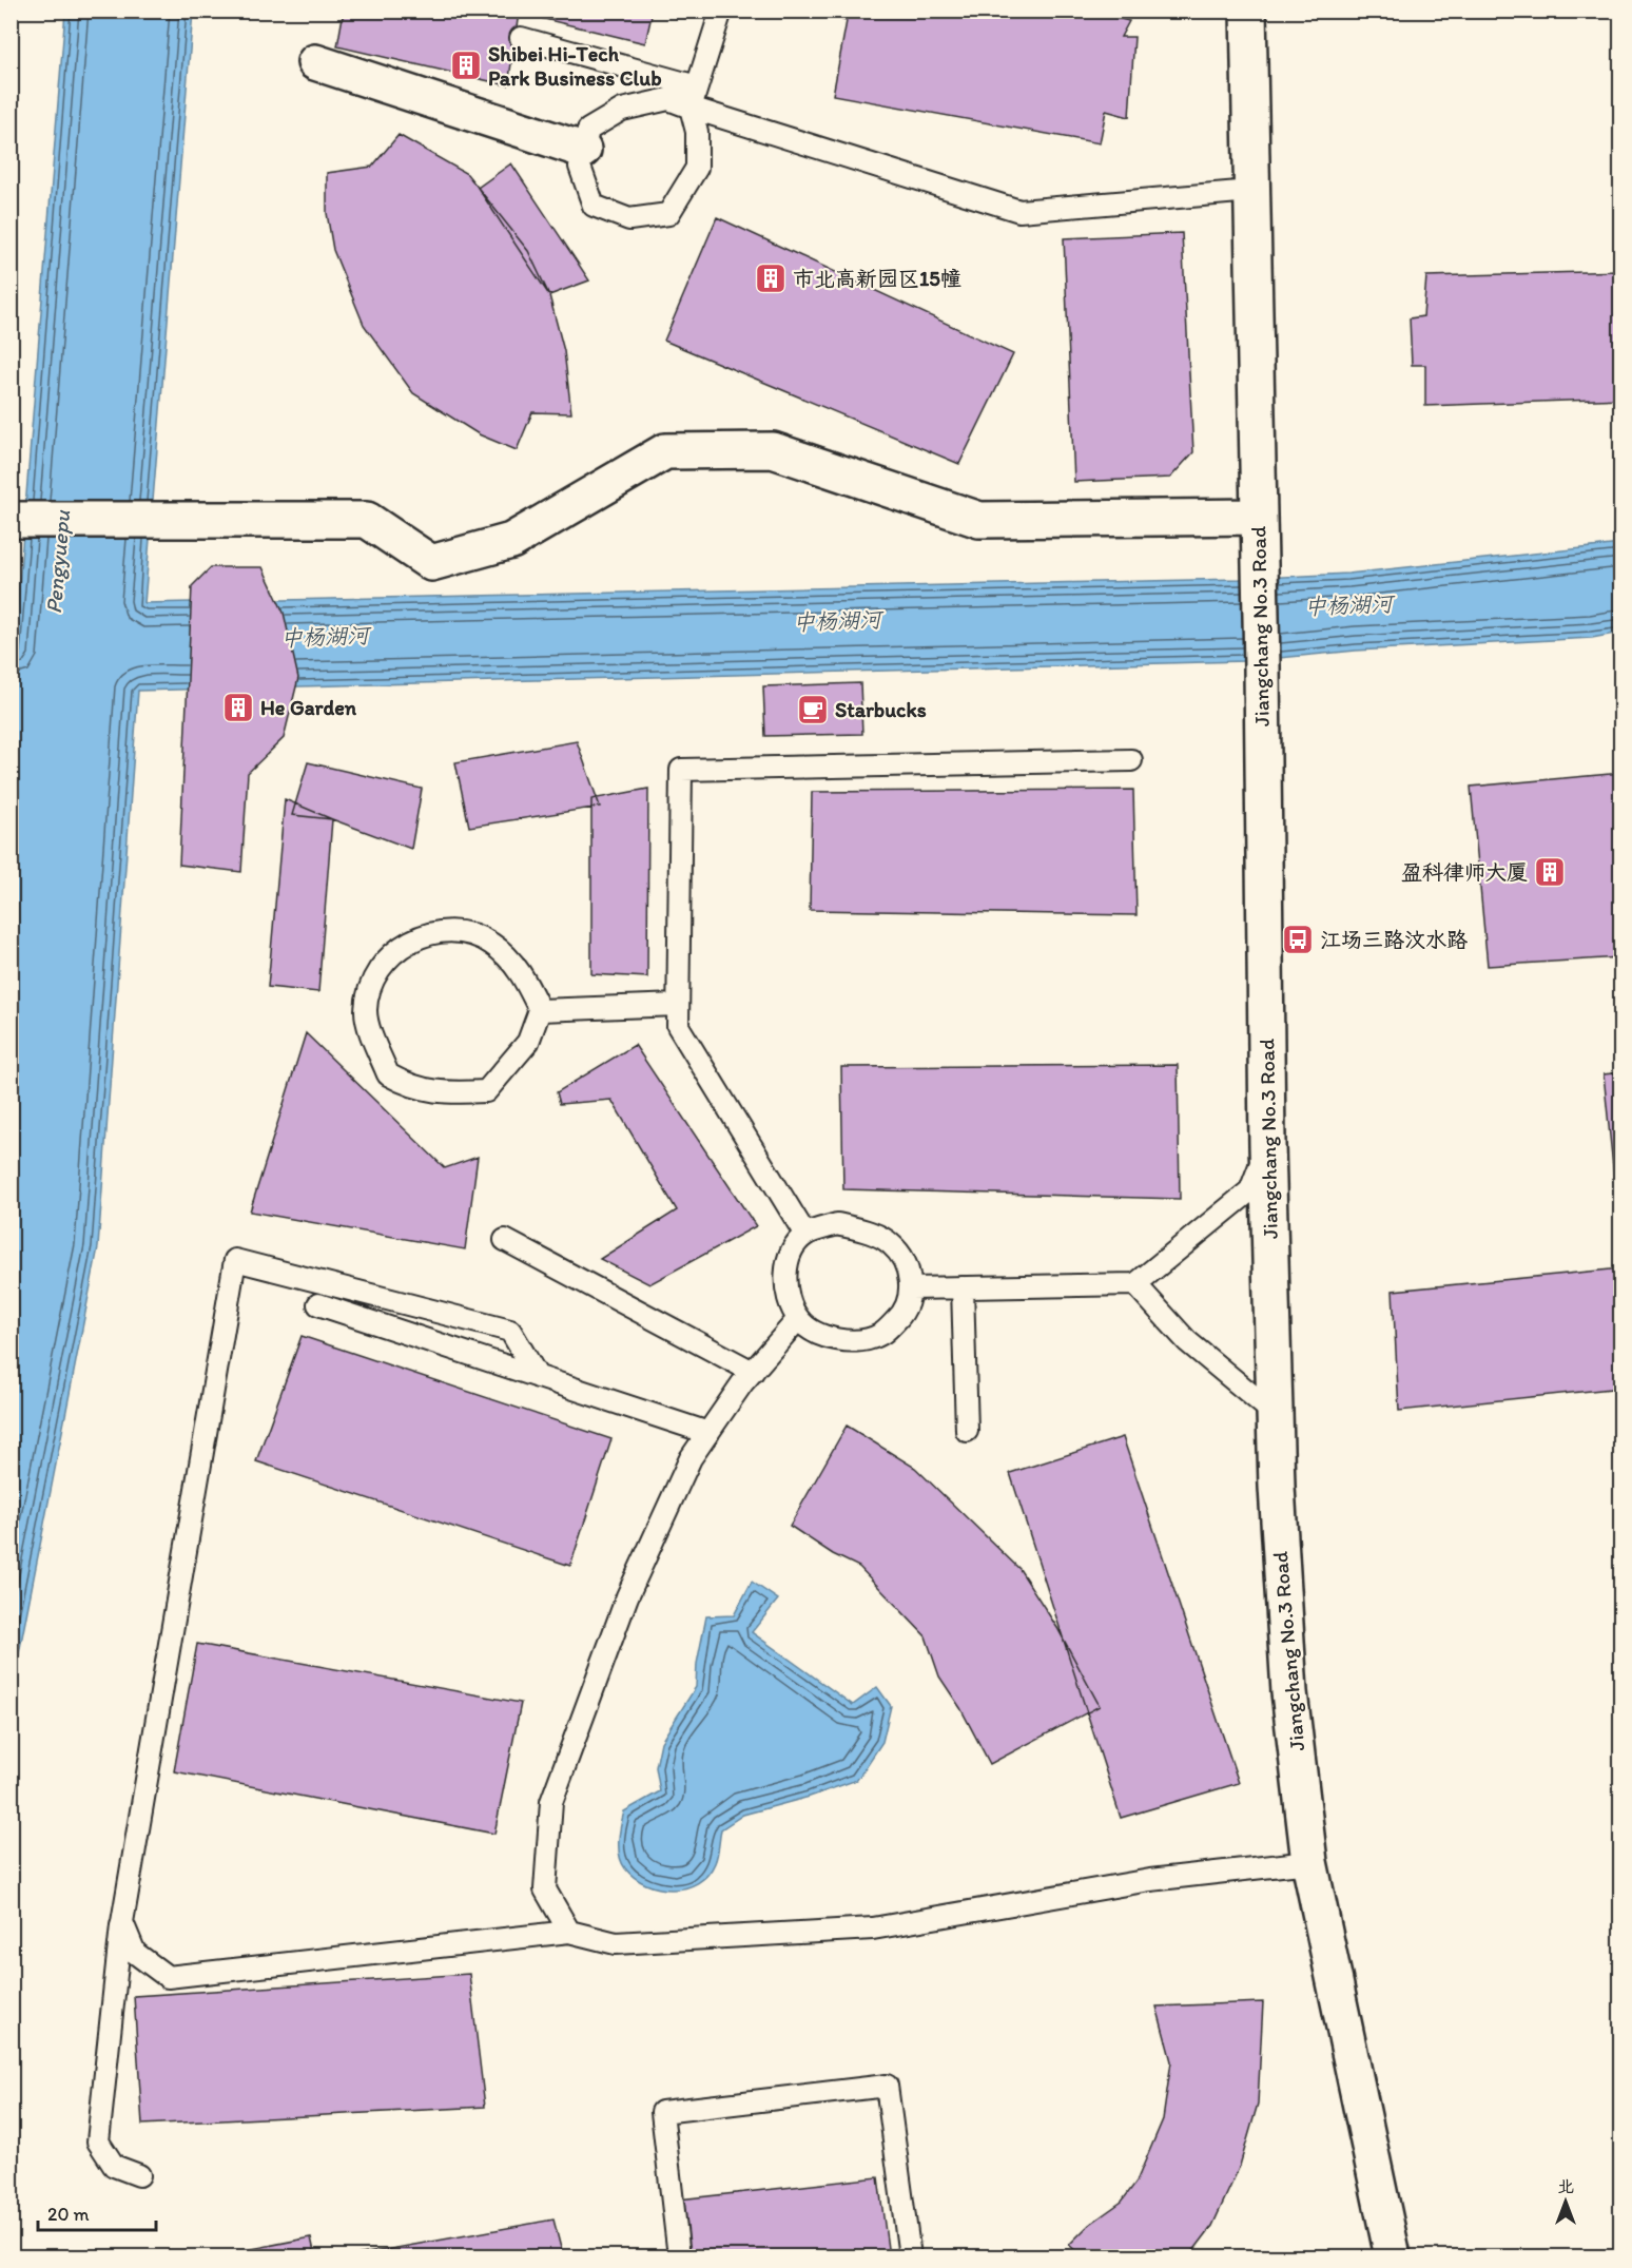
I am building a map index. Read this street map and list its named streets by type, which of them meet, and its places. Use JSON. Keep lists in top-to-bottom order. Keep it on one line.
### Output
{"streets":{"street":["Jiangchang No.3 Road"]},"water":["Pengyuepu","中杨湖河"],"places":{"building":["Shibei Hi-Tech Park Business Club","市北高新园区15幢","He Garden","盈科律师大厦"],"cafe":["Starbucks"],"bus stop":["江场三路汶水路"]},"scale_bar":"20 m","north":"top"}
